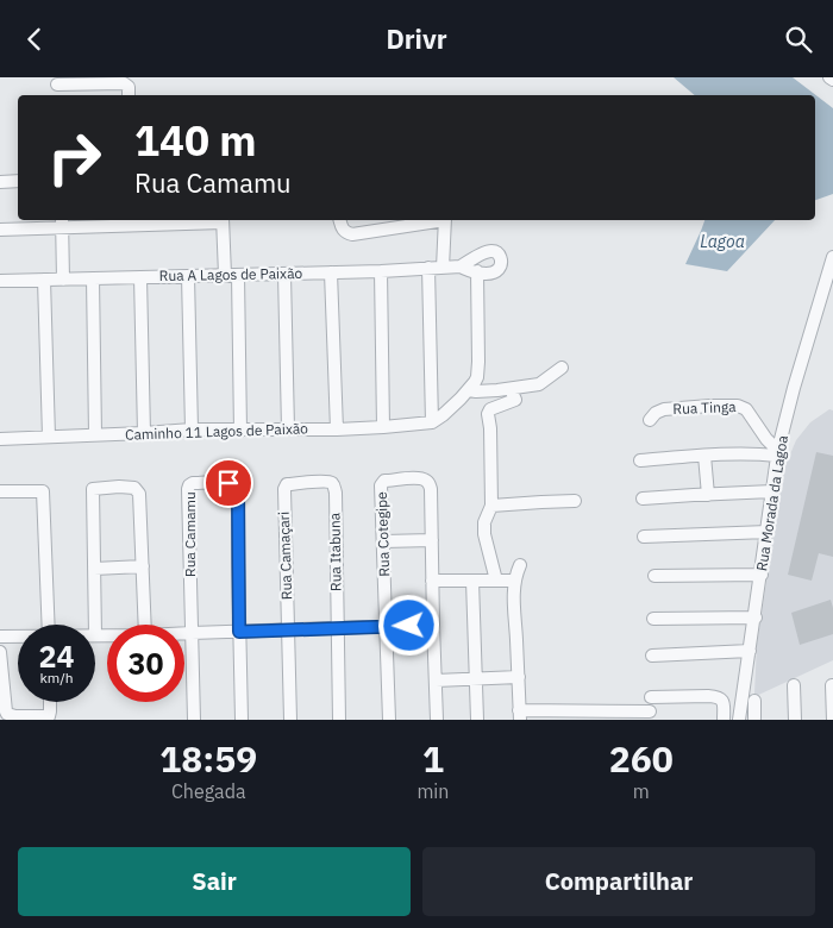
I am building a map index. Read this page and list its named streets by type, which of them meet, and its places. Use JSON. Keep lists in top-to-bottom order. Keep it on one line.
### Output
{"streets":{"street":["Rua A Lagos de Paixão","Rua Tinga","Caminho 11 Lagos de Paixão","Rua Morada da Lagoa","Rua Camamu","Rua Cotegipe","Rua Itabuna","Rua Camaçari"]},"crossings":[["Rua Tinga","Rua Morada da Lagoa"],["Rua Itabuna","Rua Camaçari"]],"water":["Lagoa"],"page":{"header":"Drivr","turn":["140 m","Rua Camamu"],"speed":"24 km/h","limit":"30","eta":["18:59","Chegada","1","min","260","m"],"buttons":["Sair","Compartilhar"]}}
